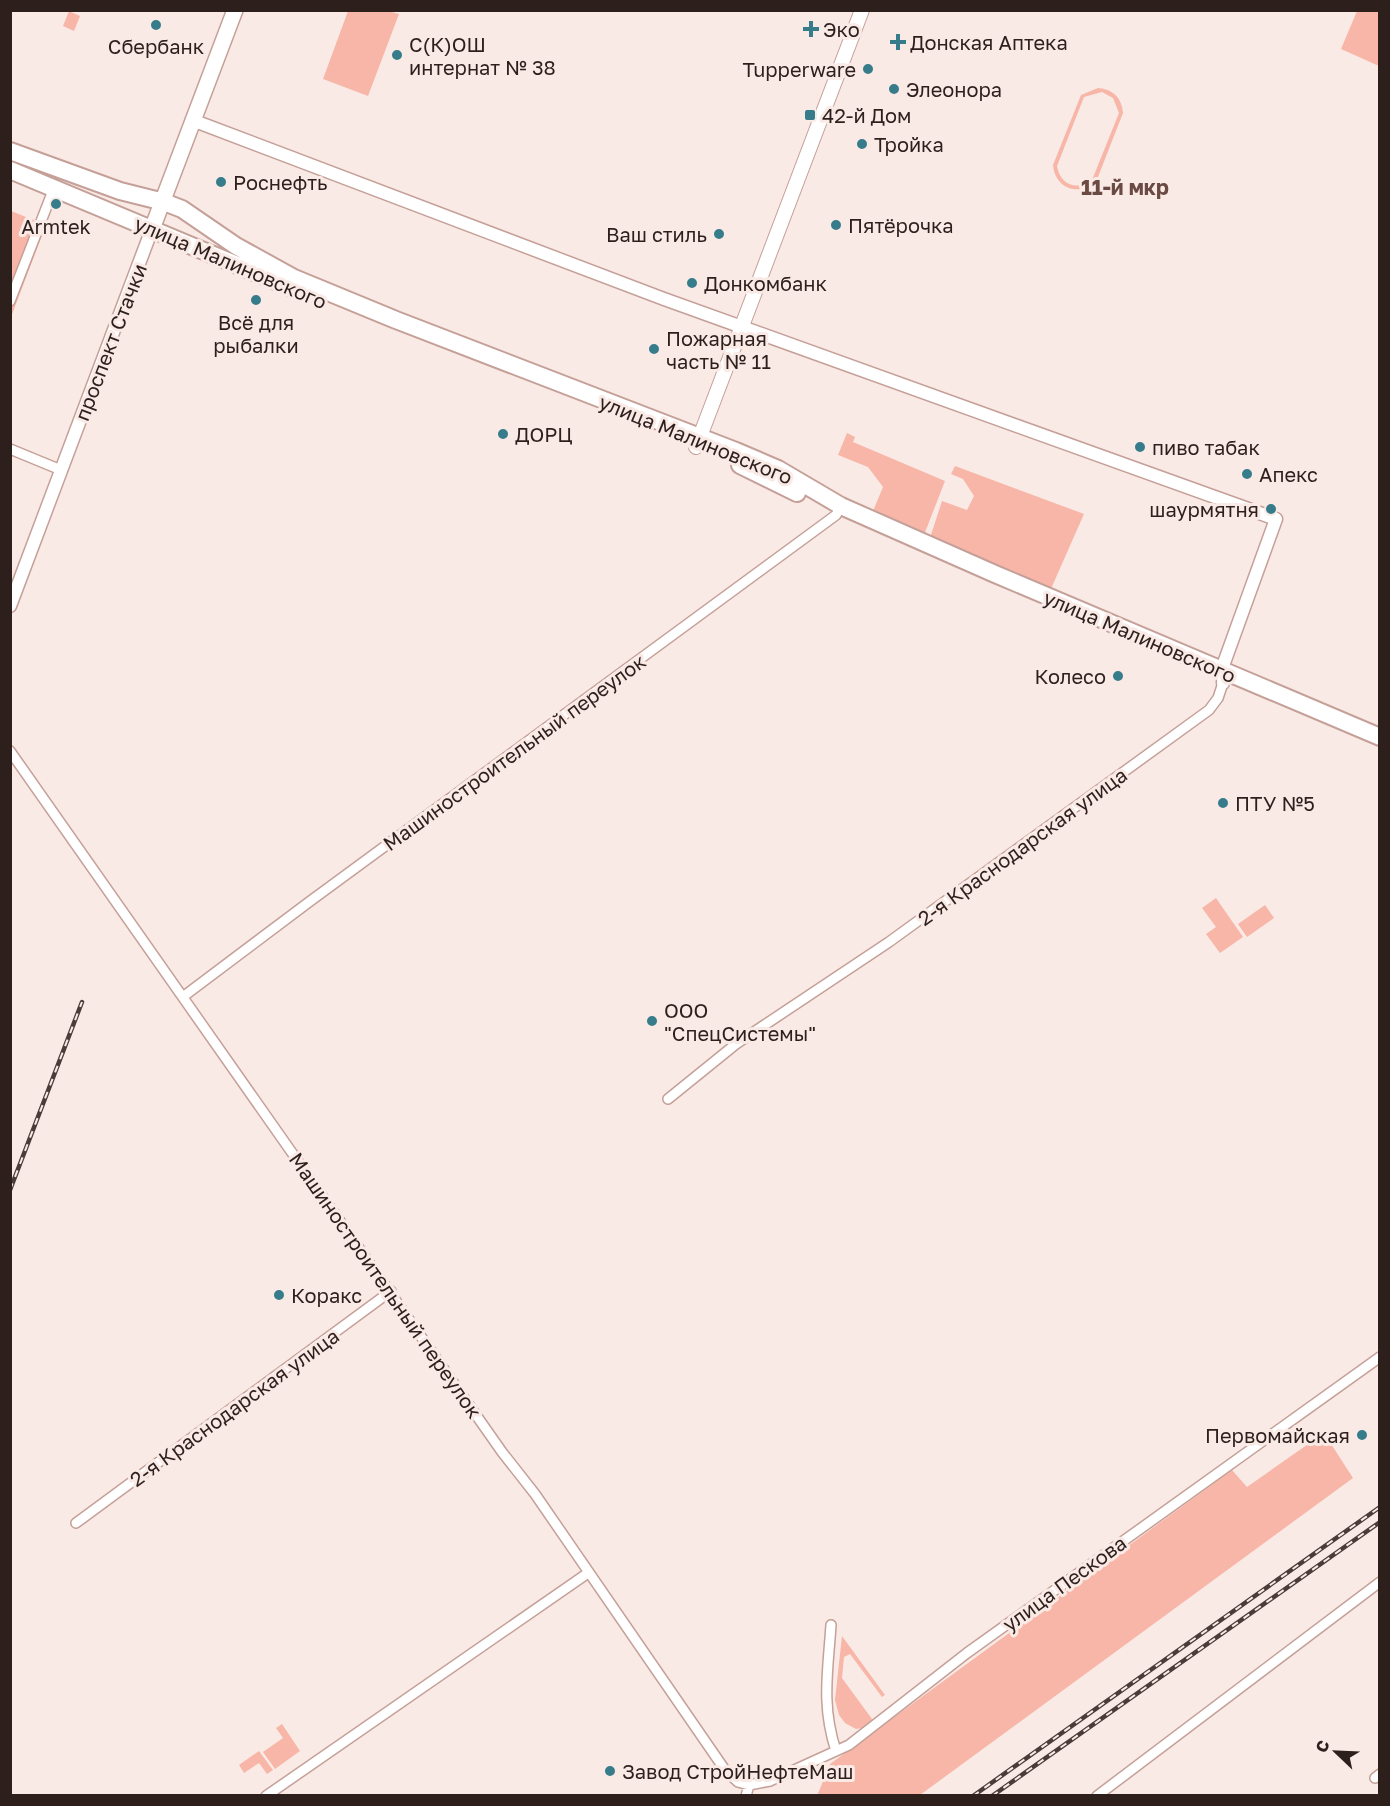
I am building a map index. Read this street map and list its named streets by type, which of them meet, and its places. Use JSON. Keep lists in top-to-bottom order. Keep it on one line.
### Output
{"streets":{"highway":["улица Малиновского"],"main road":["проспект Стачки"],"street":["Машиностроительный переулок","2-я Краснодарская улица","улица Пескова"]},"crossings":[["улица Малиновского","проспект Стачки"],["улица Малиновского","Машиностроительный переулок"],["улица Малиновского","2-я Краснодарская улица"],["Машиностроительный переулок","2-я Краснодарская улица"],["Машиностроительный переулок","улица Пескова"]],"districts":["11-й мкр"],"places":{"other":["Сбербанк","С(К)ОШ интернат № 38","Tupperware","Элеонора","Тройка","Роснефть","Armtek","Пятёрочка","Ваш стиль","Донкомбанк","Всё для рыбалки","Пожарная часть № 11","ДОРЦ","пиво табак","Апекс","шаурмятня","Колесо","ПТУ №5","ООО \"СпецСистемы\"","Коракс","Первомайская","Завод СтройНефтеМаш"],"health":["Эко","Донская Аптека"],"transit":["42-й Дом"]},"north":"top left"}
